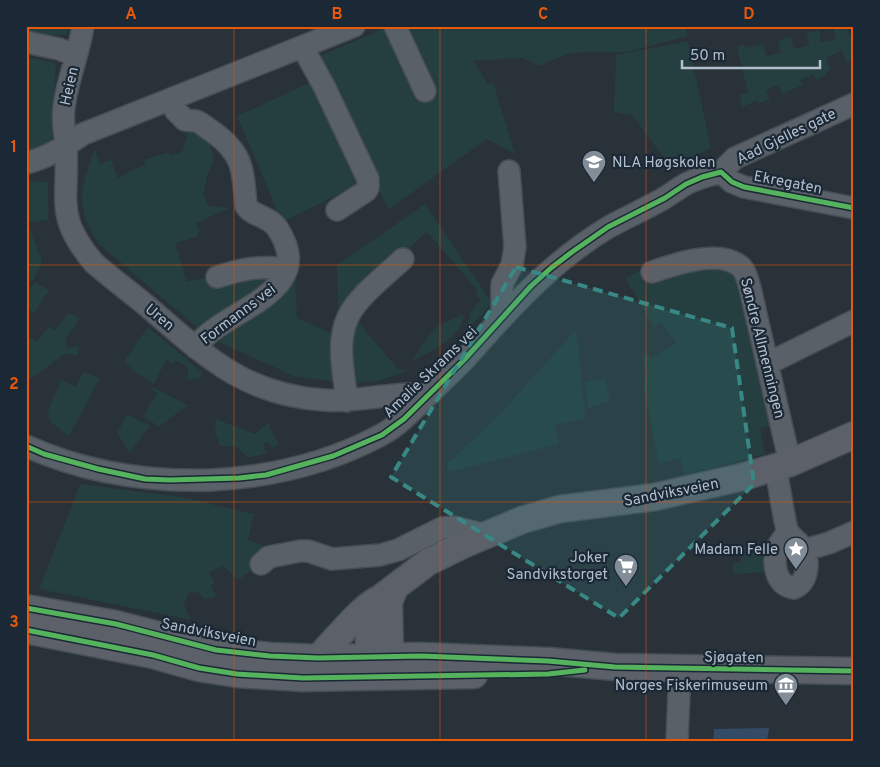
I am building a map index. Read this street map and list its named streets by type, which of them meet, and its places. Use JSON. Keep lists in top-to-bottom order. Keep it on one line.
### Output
{"streets":{"main road":["Sandviksveien","Sjøgaten"],"street":["Heien","Aad Gjelles gate","Ekregaten","Formanns vei","Uren","Søndre Allmenningen","Amalie Skrams vei"]},"crossings":[["Heien","Uren"],["Aad Gjelles gate","Ekregaten"],["Aad Gjelles gate","Amalie Skrams vei"],["Ekregaten","Amalie Skrams vei"],["Formanns vei","Uren"],["Uren","Amalie Skrams vei"],["Søndre Allmenningen","Sandviksveien"],["Sandviksveien","Sjøgaten"]],"places":{"school or university":["NLA Høgskolen"],"place":["Madam Felle"],"supermarket":["Joker Sandvikstorget"],"museum":["Norges Fiskerimuseum"]},"scale_bar":"50 m","grid":{"columns":["A","B","C","D"],"rows":["1","2","3"]}}
